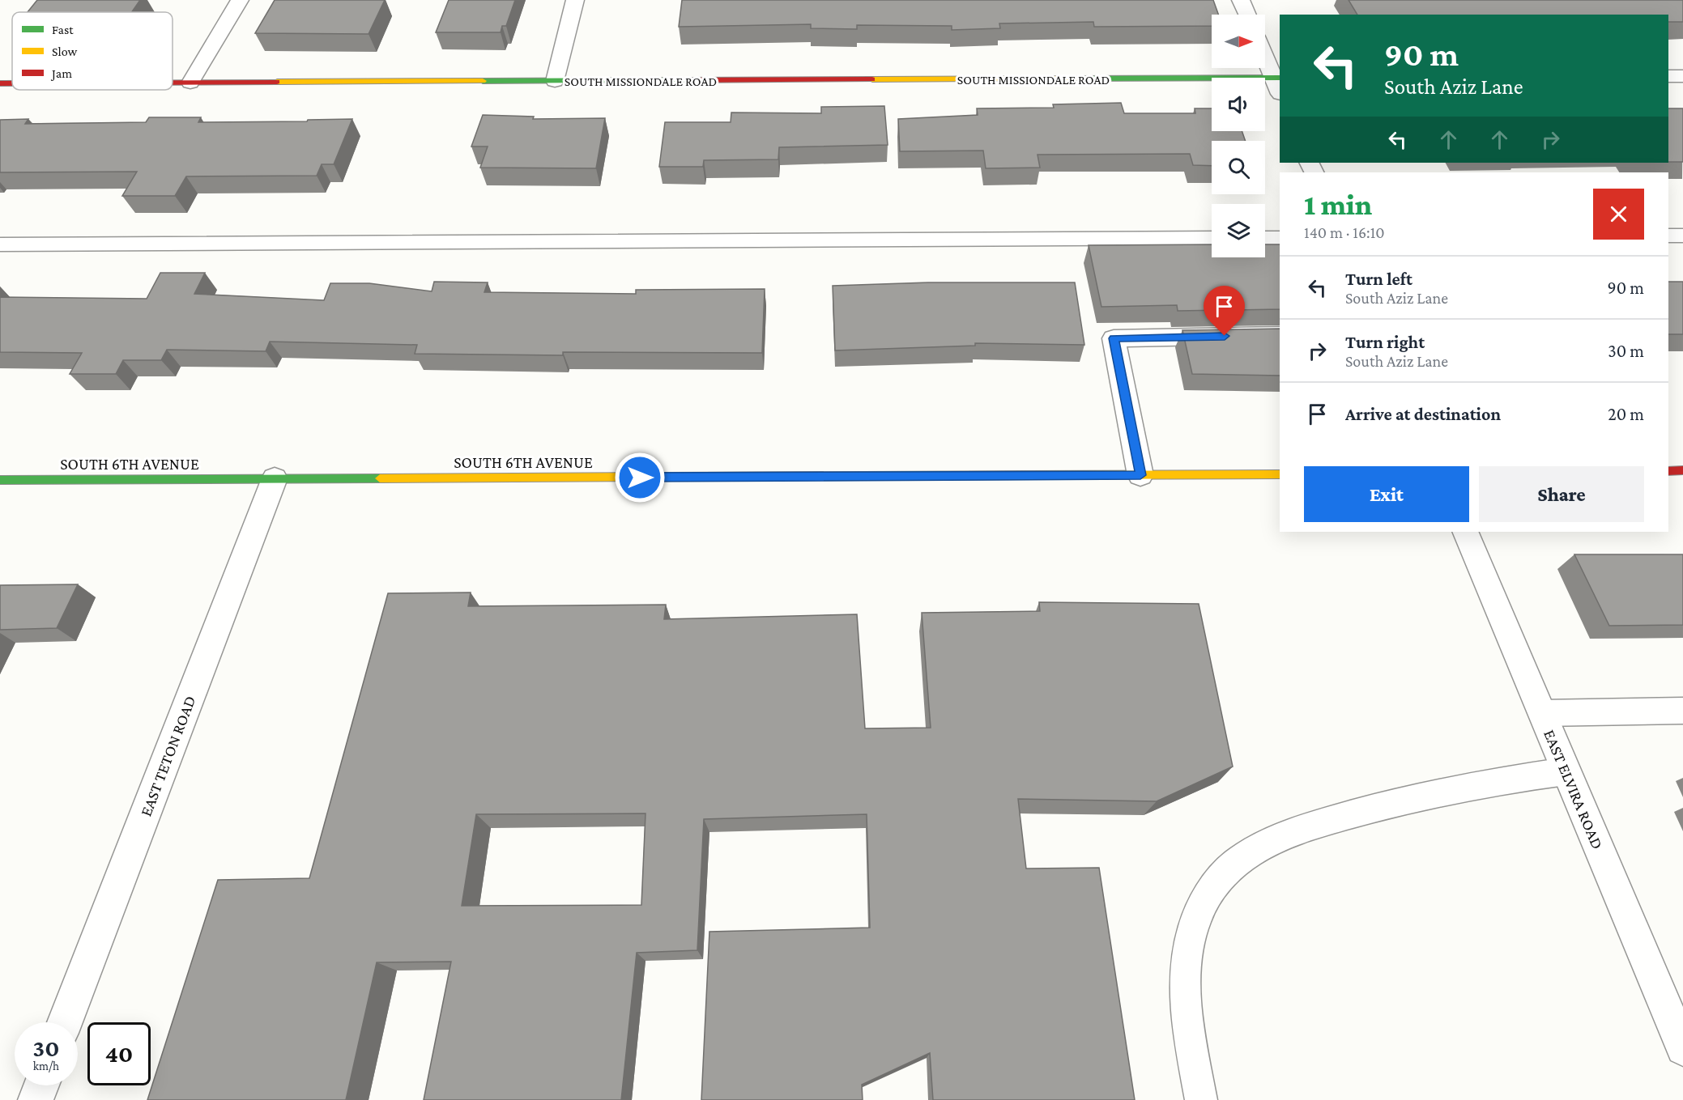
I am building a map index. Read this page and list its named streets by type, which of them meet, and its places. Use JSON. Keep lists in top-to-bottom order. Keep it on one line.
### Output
{"streets":{"street":["SOUTH MISSIONDALE ROAD","SOUTH 6TH AVENUE","EAST TETON ROAD","EAST ELVIRA ROAD"]},"crossings":[["SOUTH 6TH AVENUE","EAST TETON ROAD"]],"legend":["Fast","Slow","Jam"],"north":"right","page":{"turn":["90 m","South Aziz Lane"],"heading":["1 min","140 m · 16:10"],"list":[{"name":"Turn left","note":"South Aziz Lane","value":"90 m"},{"name":"Turn right","note":"South Aziz Lane","value":"30 m"},{"name":"Arrive at destination","value":"20 m"}],"buttons":["Exit","Share"],"speed":"30 km/h","limit":"40"}}
